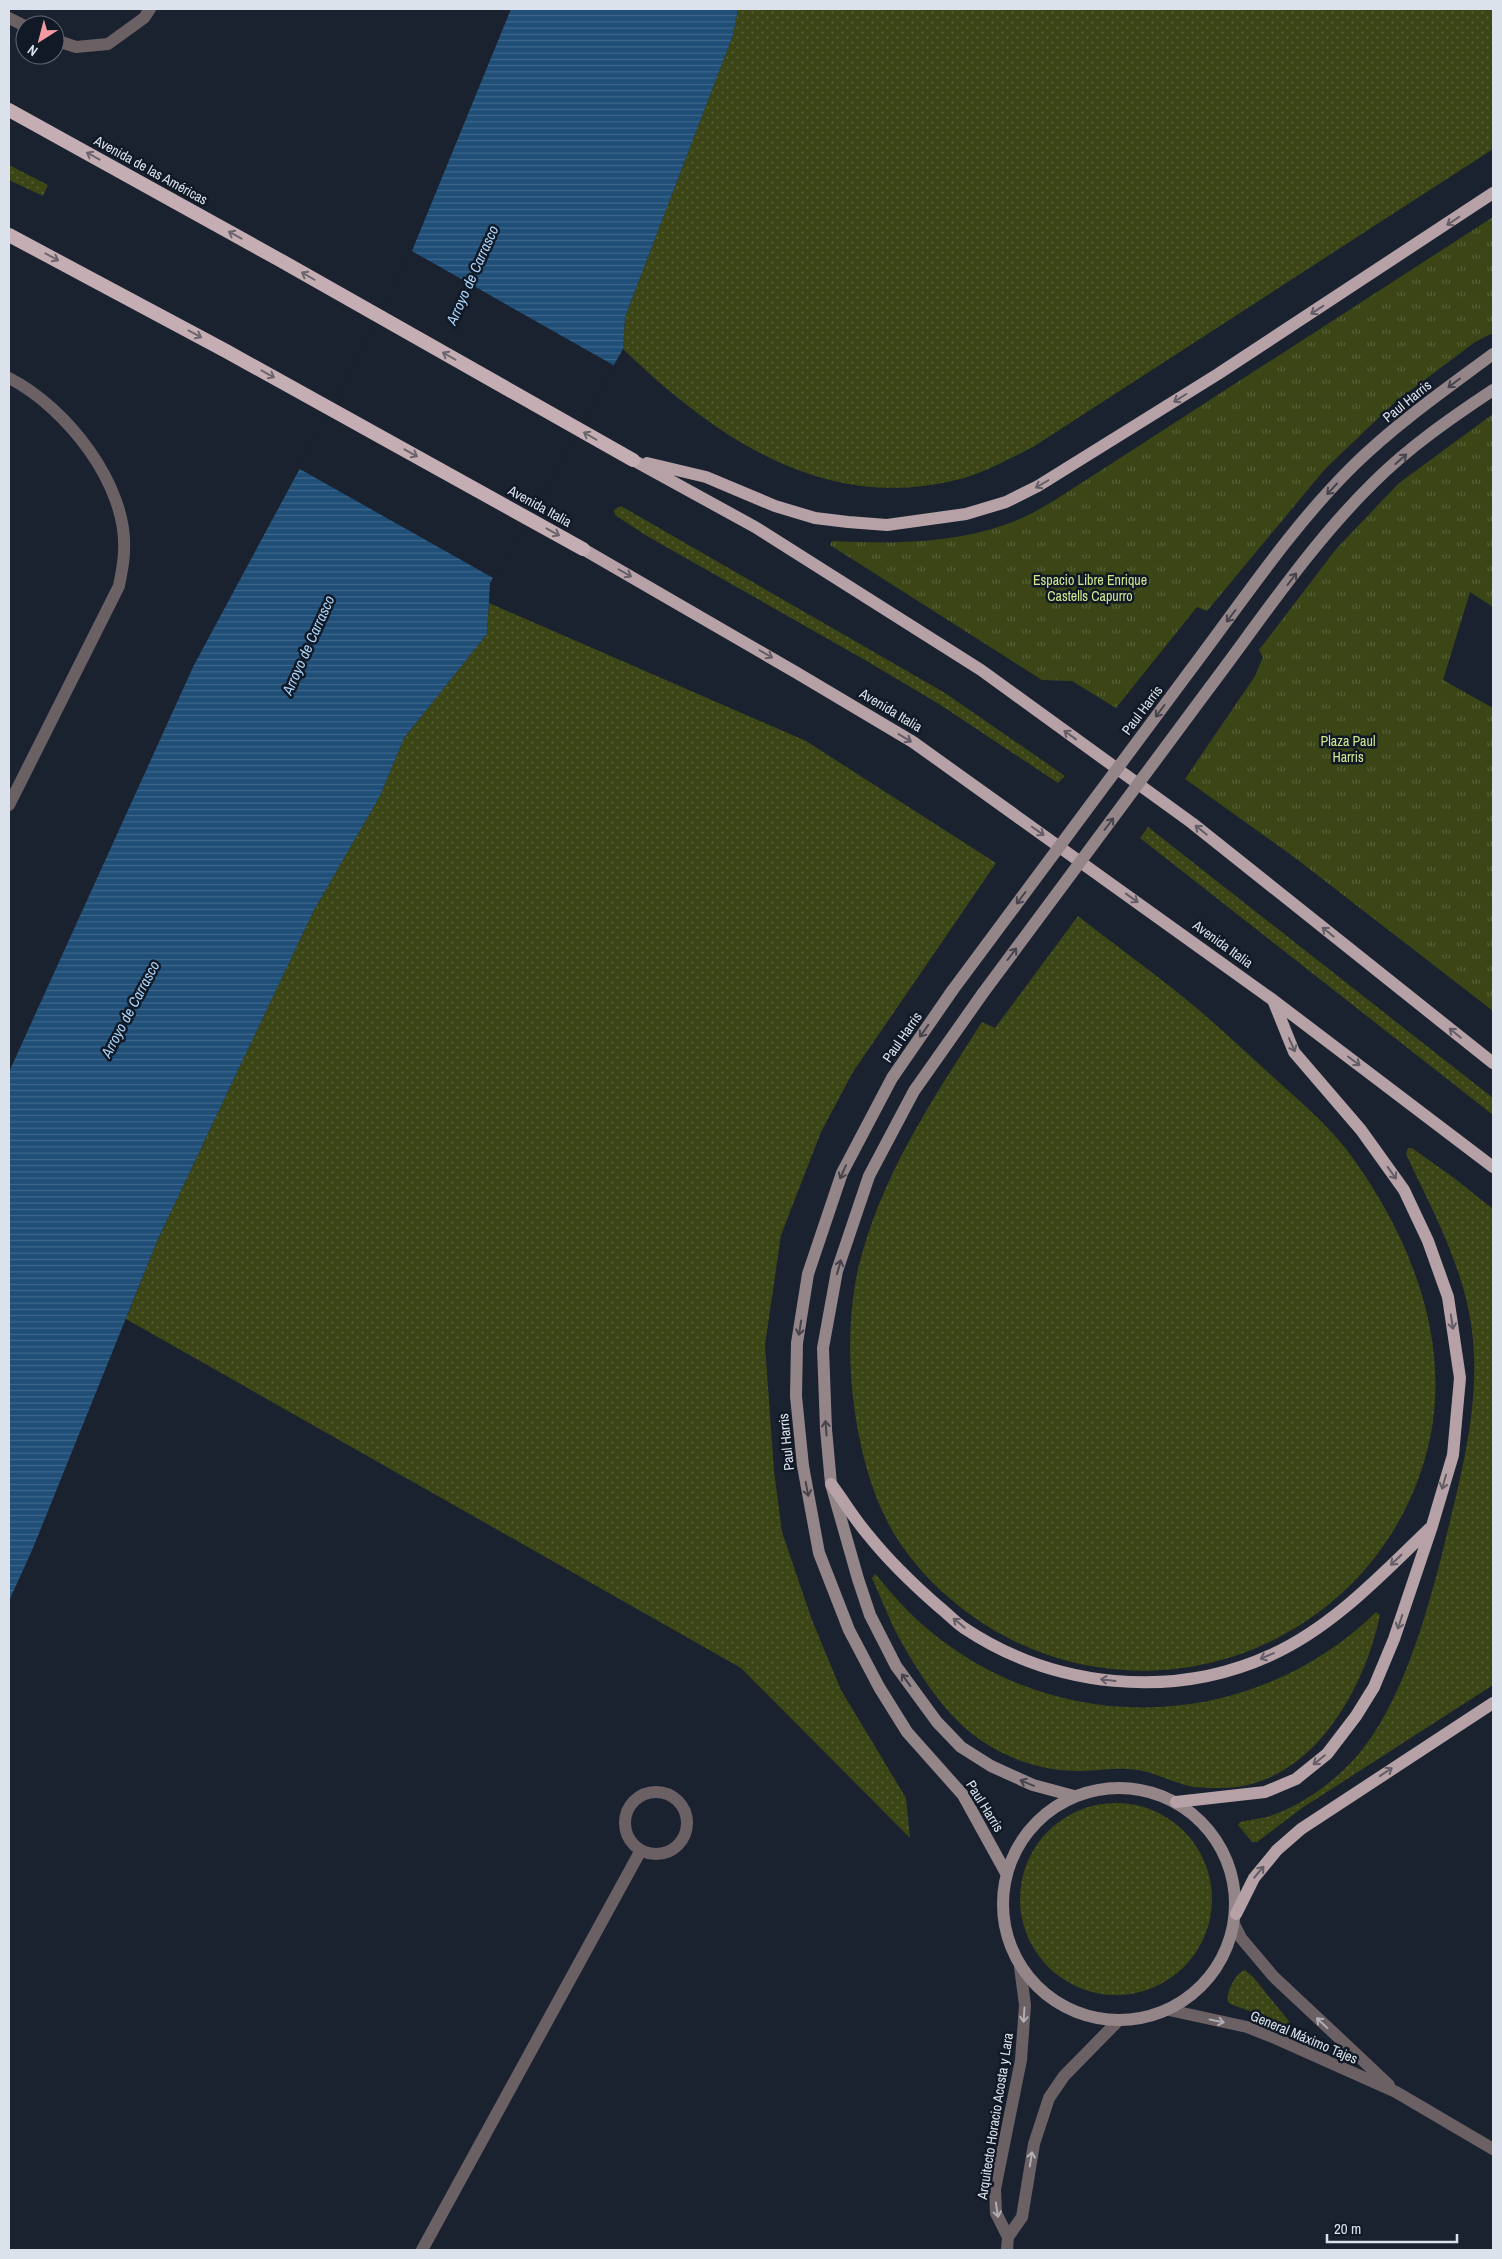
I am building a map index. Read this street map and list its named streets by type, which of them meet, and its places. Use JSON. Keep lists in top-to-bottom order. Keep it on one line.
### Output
{"streets":{"highway":["Avenida de las Américas","Avenida Italia"],"main road":["Paul Harris","Arquitecto Horacio Acosta y Lara"],"street":["General Máximo Tajes"]},"crossings":[["Paul Harris","Arquitecto Horacio Acosta y Lara"],["General Máximo Tajes","Arquitecto Horacio Acosta y Lara"]],"one_way":["Avenida de las Américas","Avenida Italia"],"water":["Arroyo de Carrasco"],"parks":["Espacio Libre Enrique Castells Capurro","Plaza Paul Harris"],"scale_bar":"20 m","north":"bottom left"}
